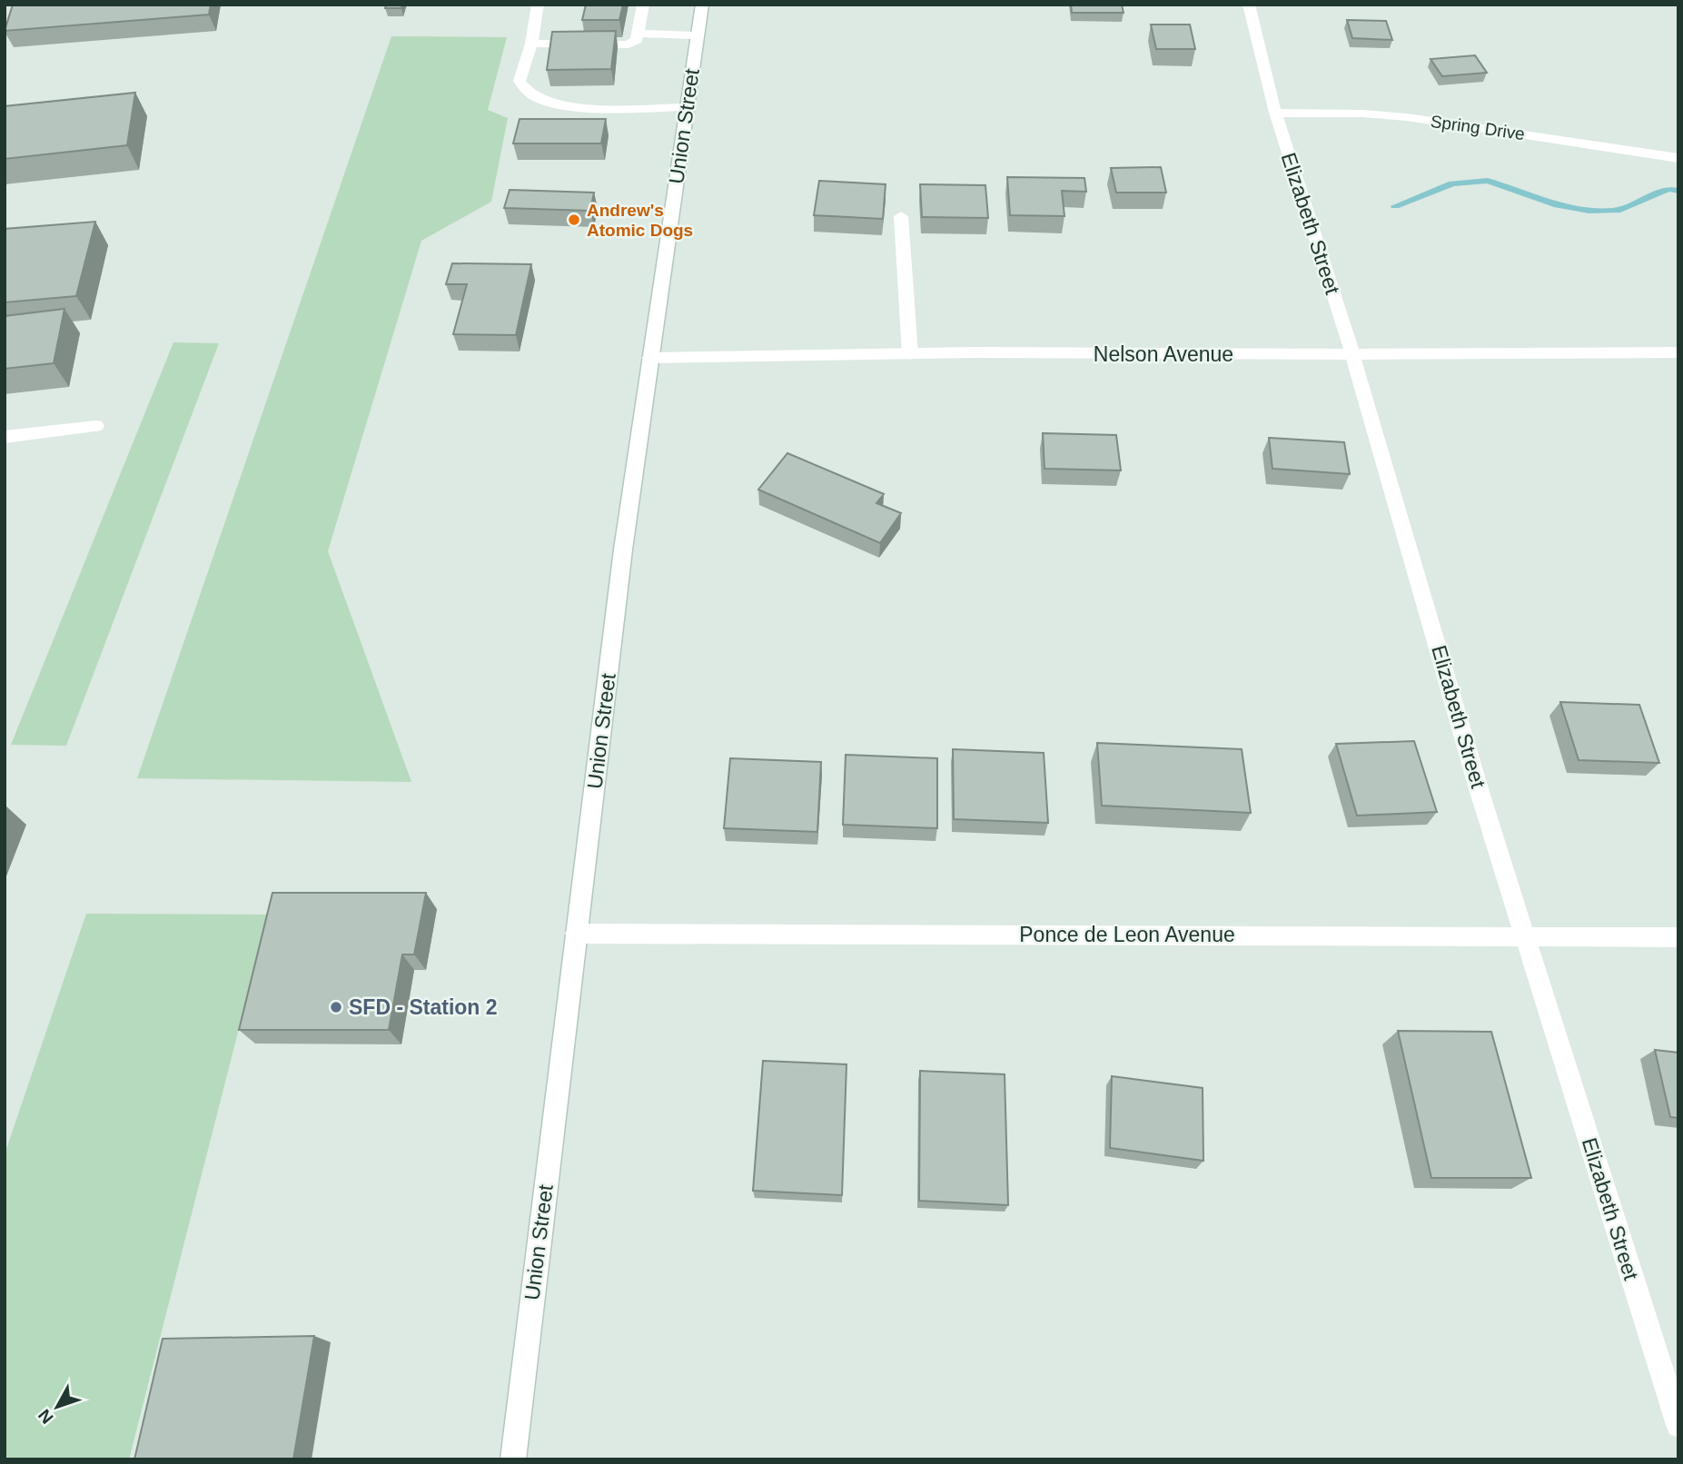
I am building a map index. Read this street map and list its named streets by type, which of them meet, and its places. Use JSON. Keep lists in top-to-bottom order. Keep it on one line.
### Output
{"streets":{"street":["Union Street","Spring Drive","Elizabeth Street","Nelson Avenue","Ponce de Leon Avenue"]},"crossings":[["Union Street","Nelson Avenue"],["Union Street","Ponce de Leon Avenue"],["Spring Drive","Elizabeth Street"],["Elizabeth Street","Nelson Avenue"],["Elizabeth Street","Ponce de Leon Avenue"]],"places":["Andrew's Atomic Dogs","SFD - Station 2"],"north":"bottom left"}
